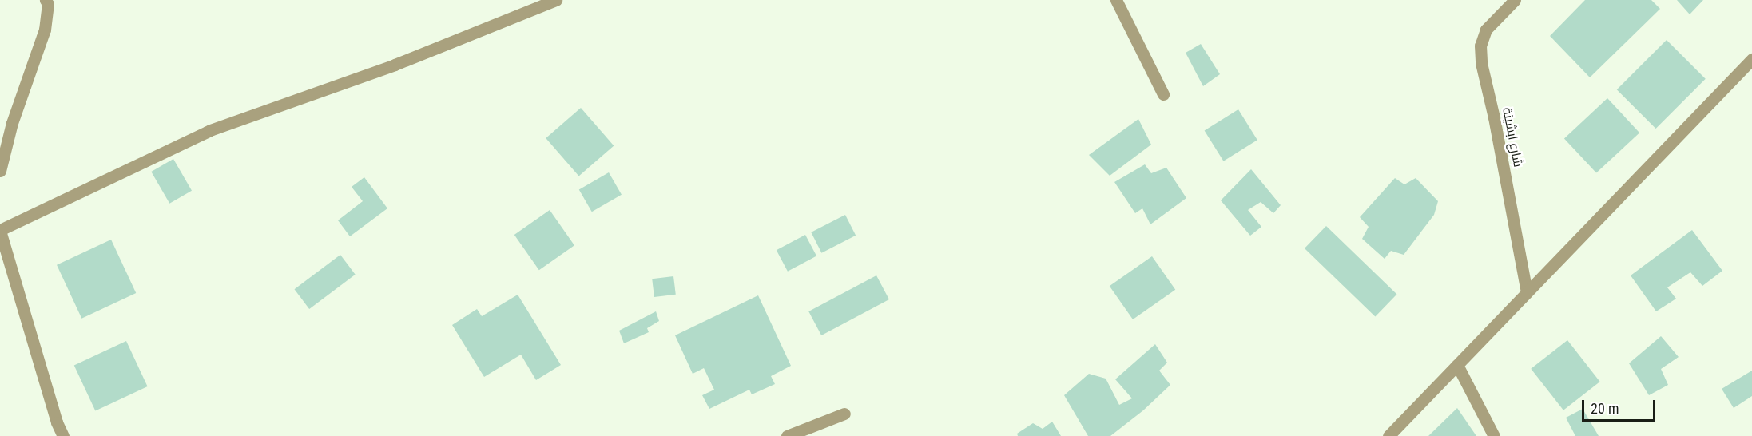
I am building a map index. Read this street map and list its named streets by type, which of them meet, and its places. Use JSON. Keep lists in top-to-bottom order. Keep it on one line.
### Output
{"streets":{"street":["شارع ابشينة"]},"scale_bar":"20 m"}
